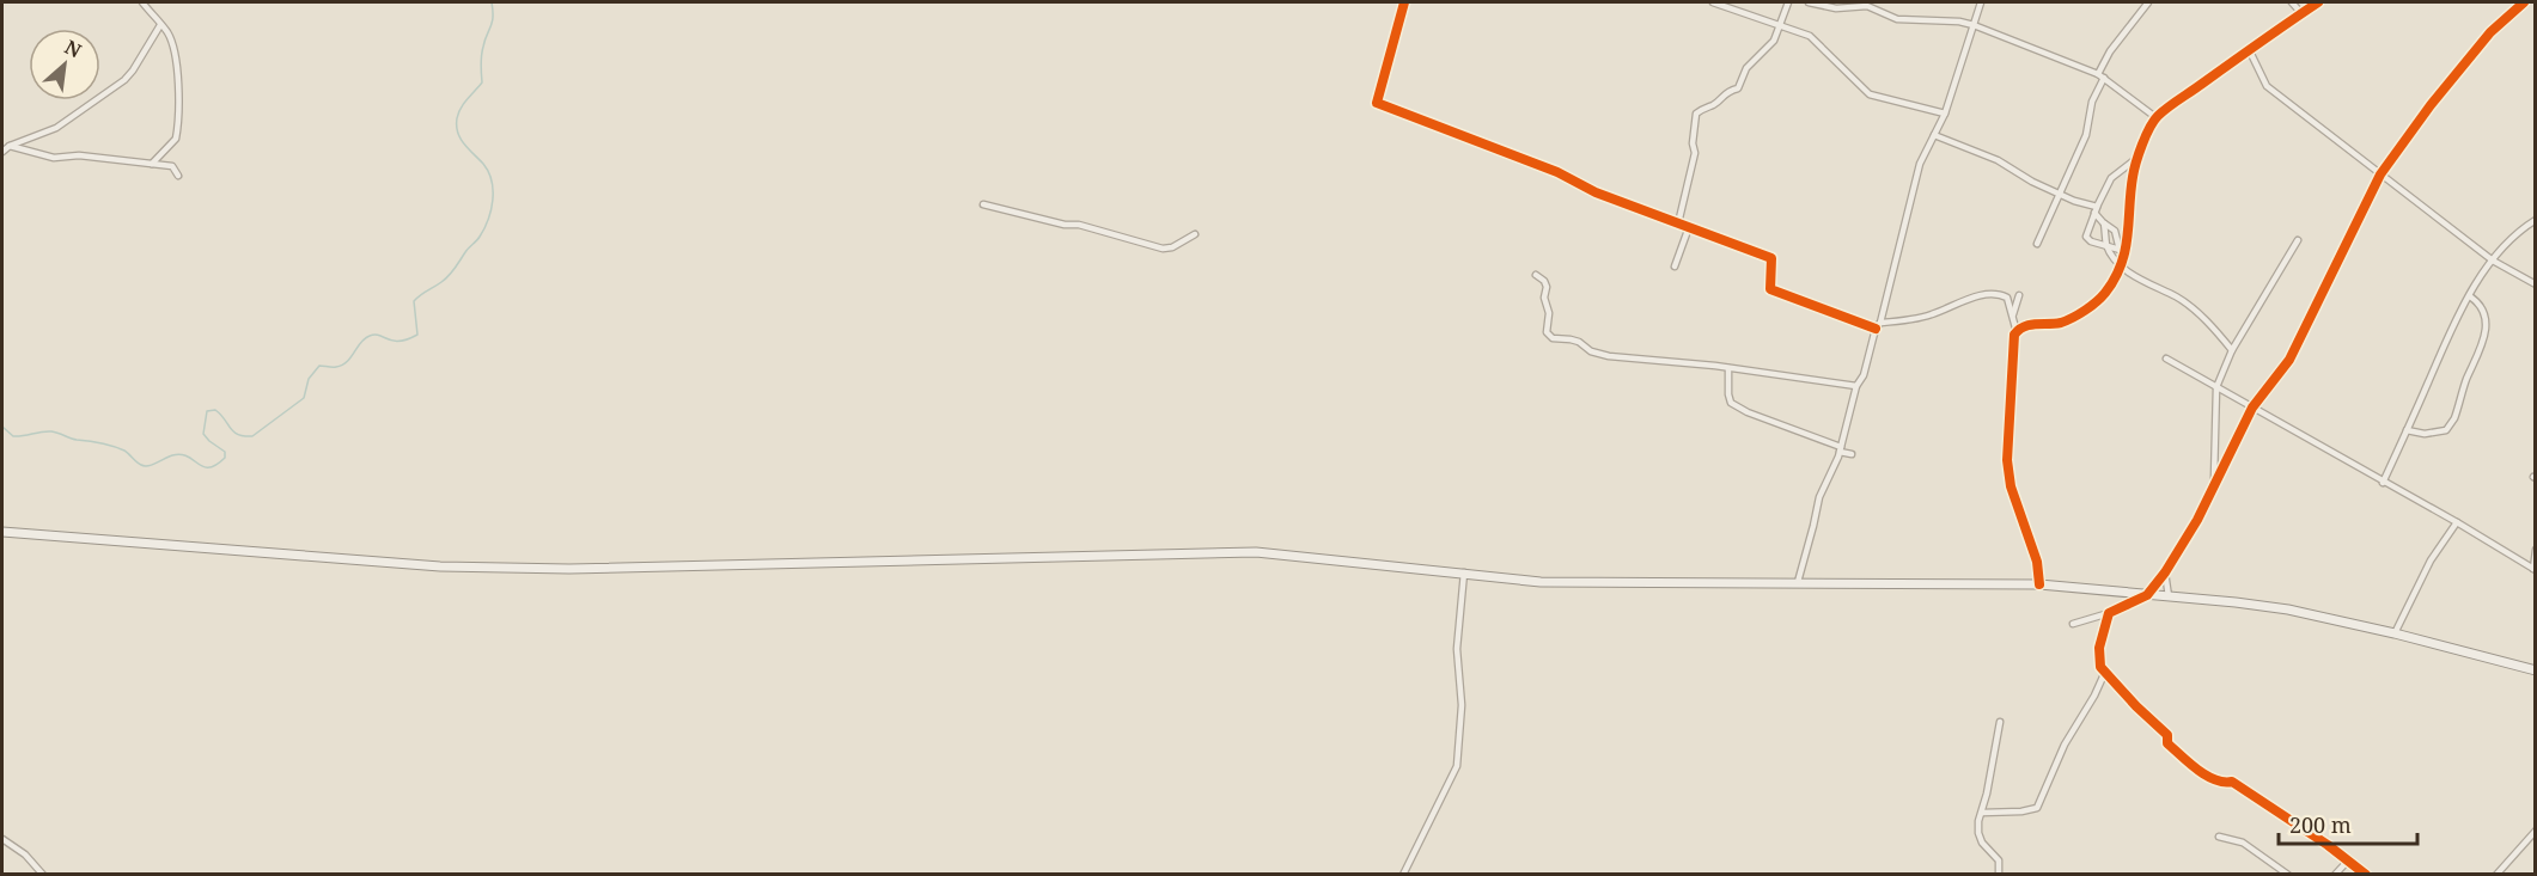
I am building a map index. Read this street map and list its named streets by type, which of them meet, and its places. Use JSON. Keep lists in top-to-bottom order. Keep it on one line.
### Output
{"scale_bar":"200 m","north":"top right"}
